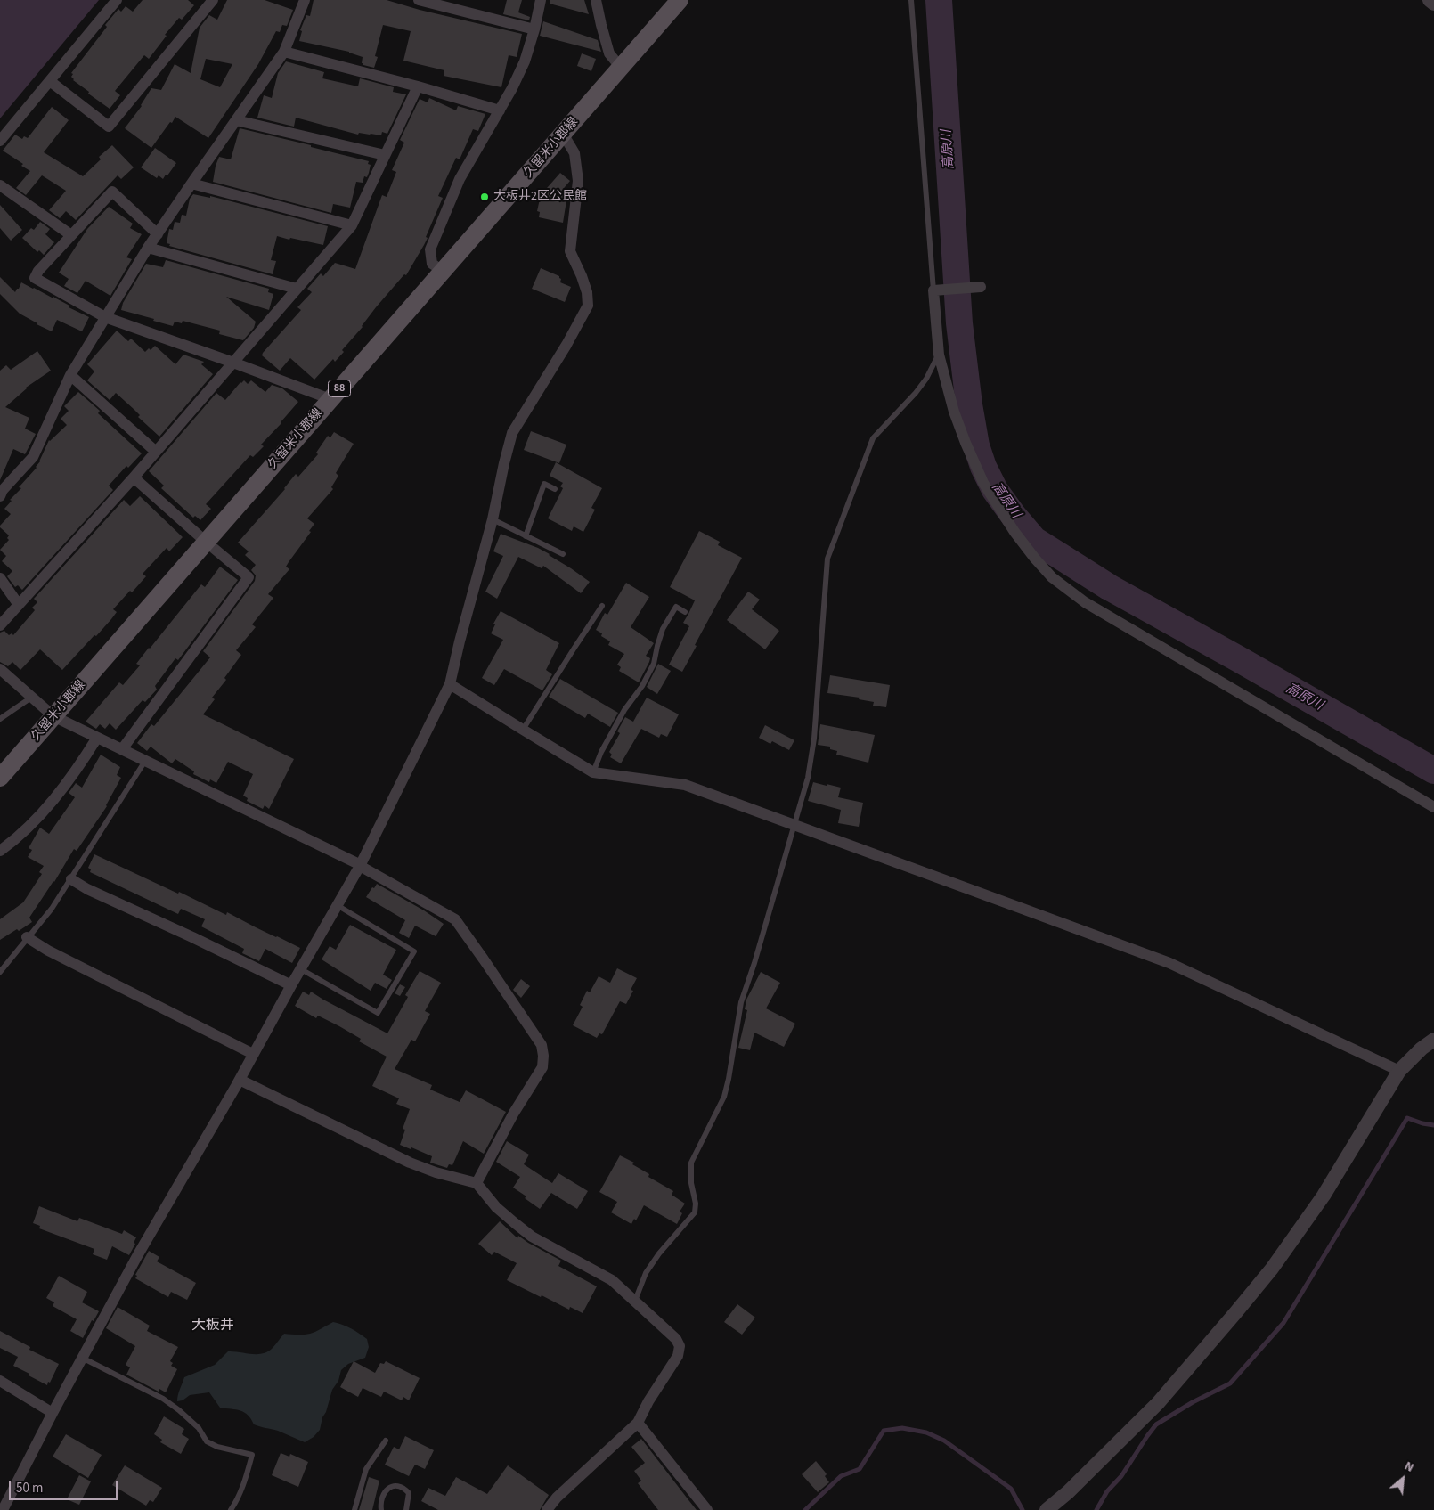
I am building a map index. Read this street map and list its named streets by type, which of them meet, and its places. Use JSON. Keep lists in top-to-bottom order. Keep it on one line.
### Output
{"streets":{"main road":["久留米小郡線","88"]},"districts":["大板井"],"water":["高原川"],"places":["大板井2区公民館"],"scale_bar":"50 m","north":"top right"}
